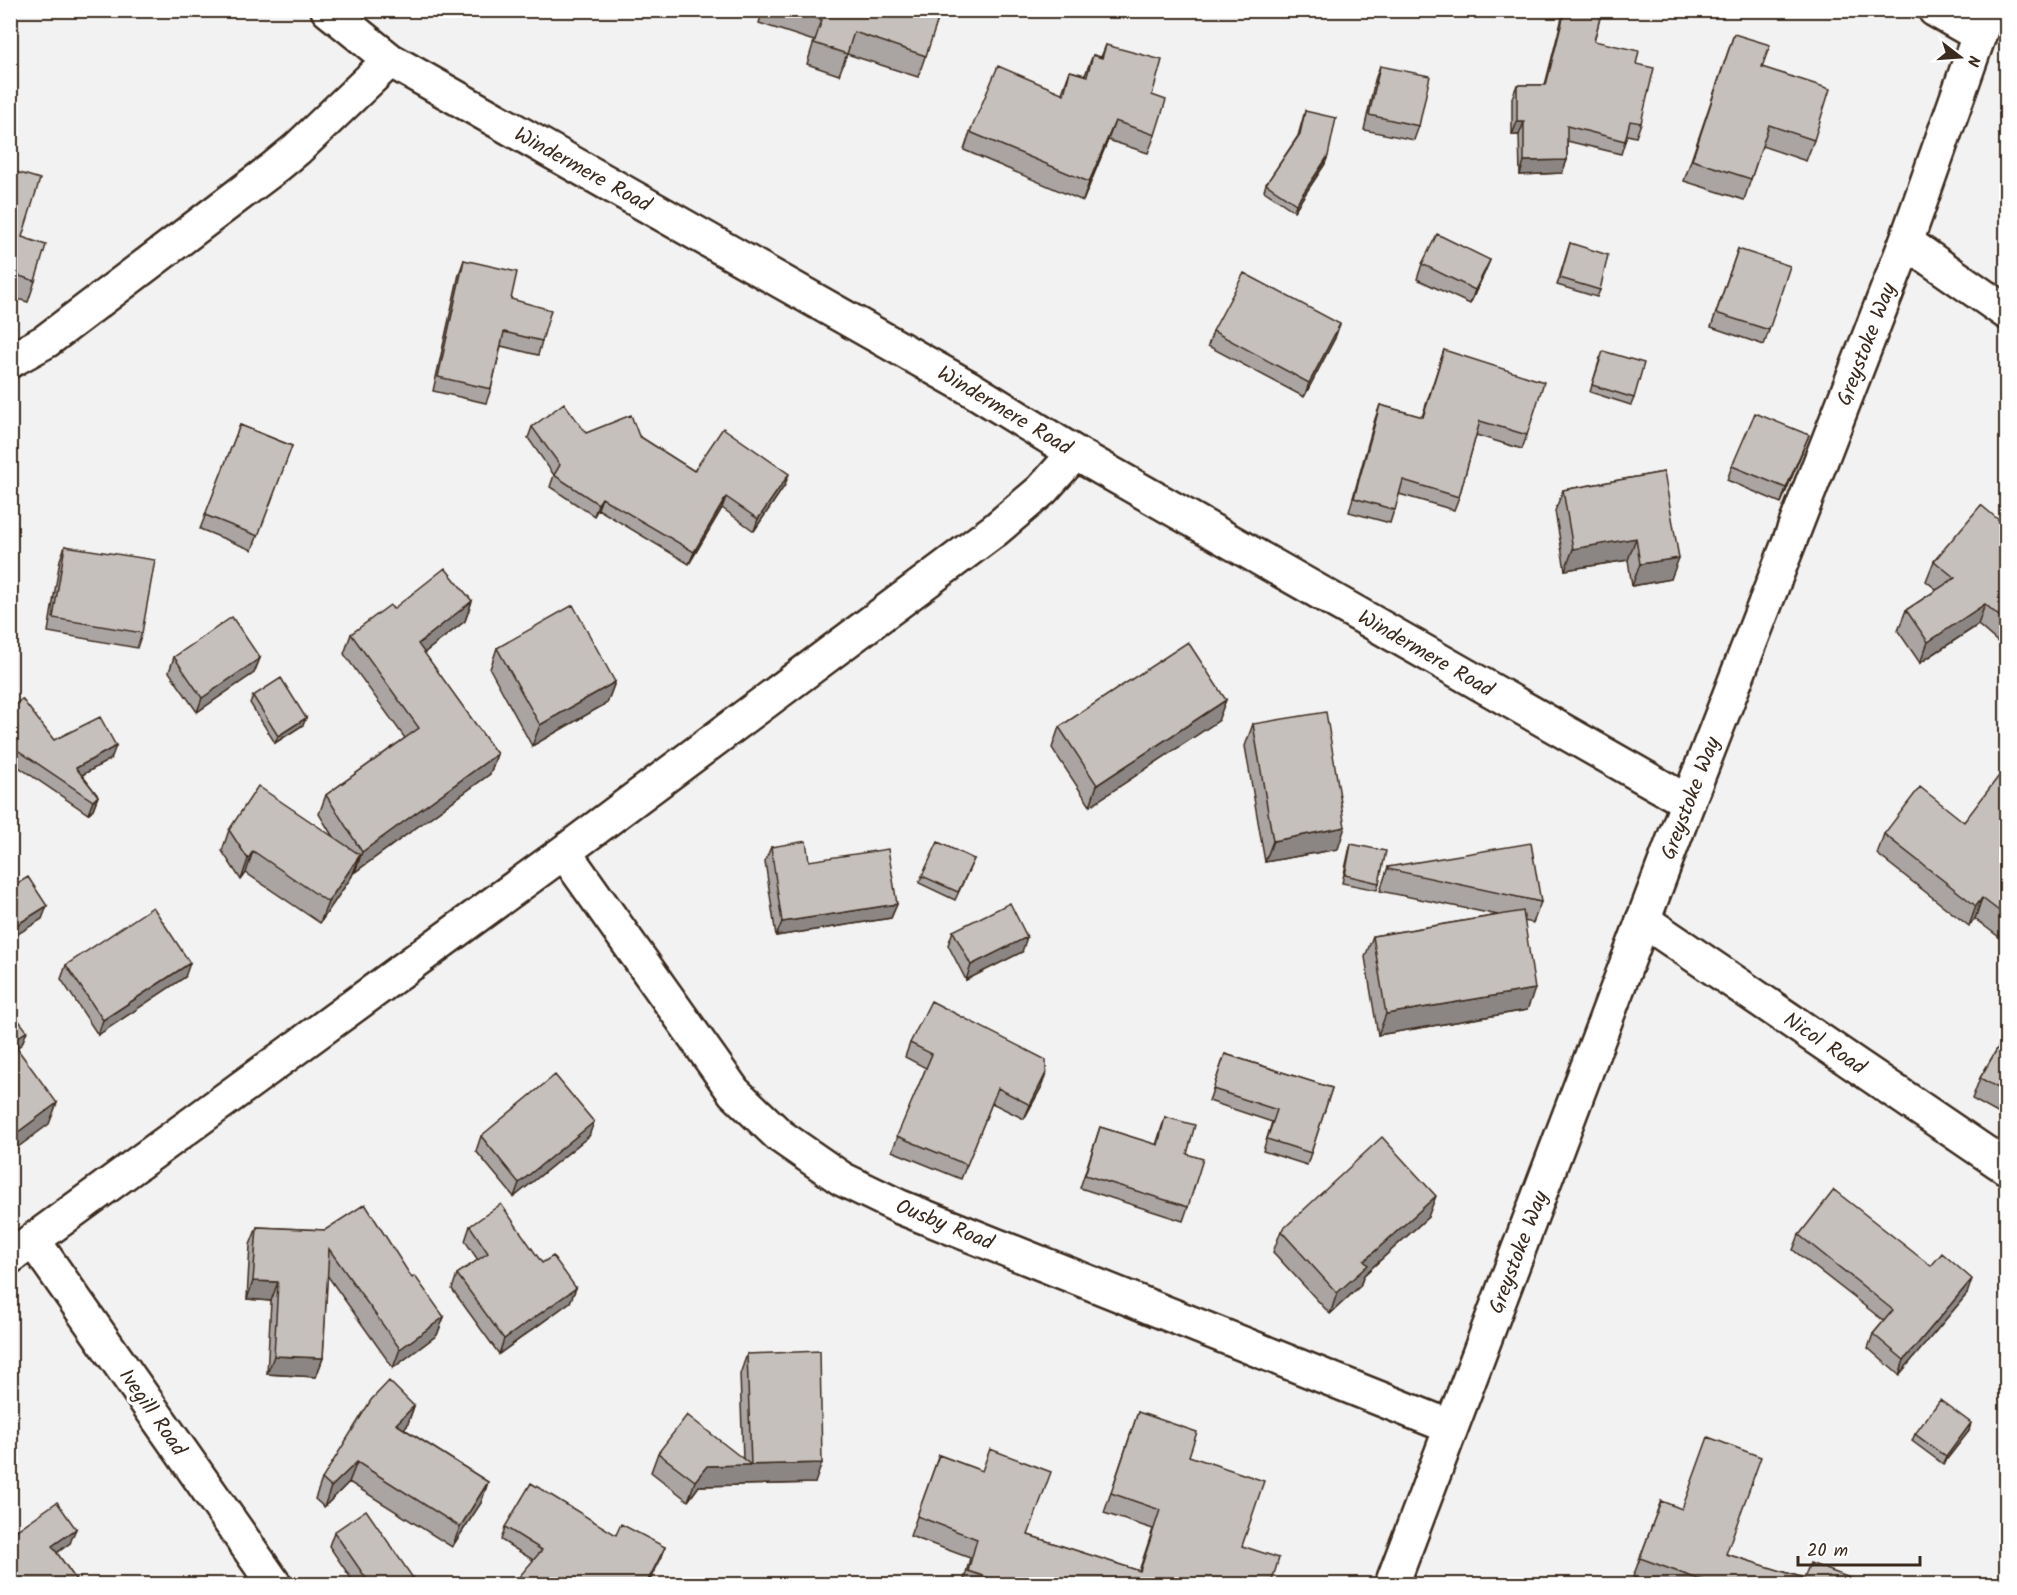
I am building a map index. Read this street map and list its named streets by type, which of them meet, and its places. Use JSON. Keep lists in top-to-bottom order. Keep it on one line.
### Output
{"streets":{"street":["Windermere Road","Greystoke Way","Nicol Road","Ousby Road","Ivegill Road"]},"crossings":[["Windermere Road","Greystoke Way"],["Greystoke Way","Nicol Road"],["Greystoke Way","Ousby Road"]],"scale_bar":"20 m","north":"right"}
